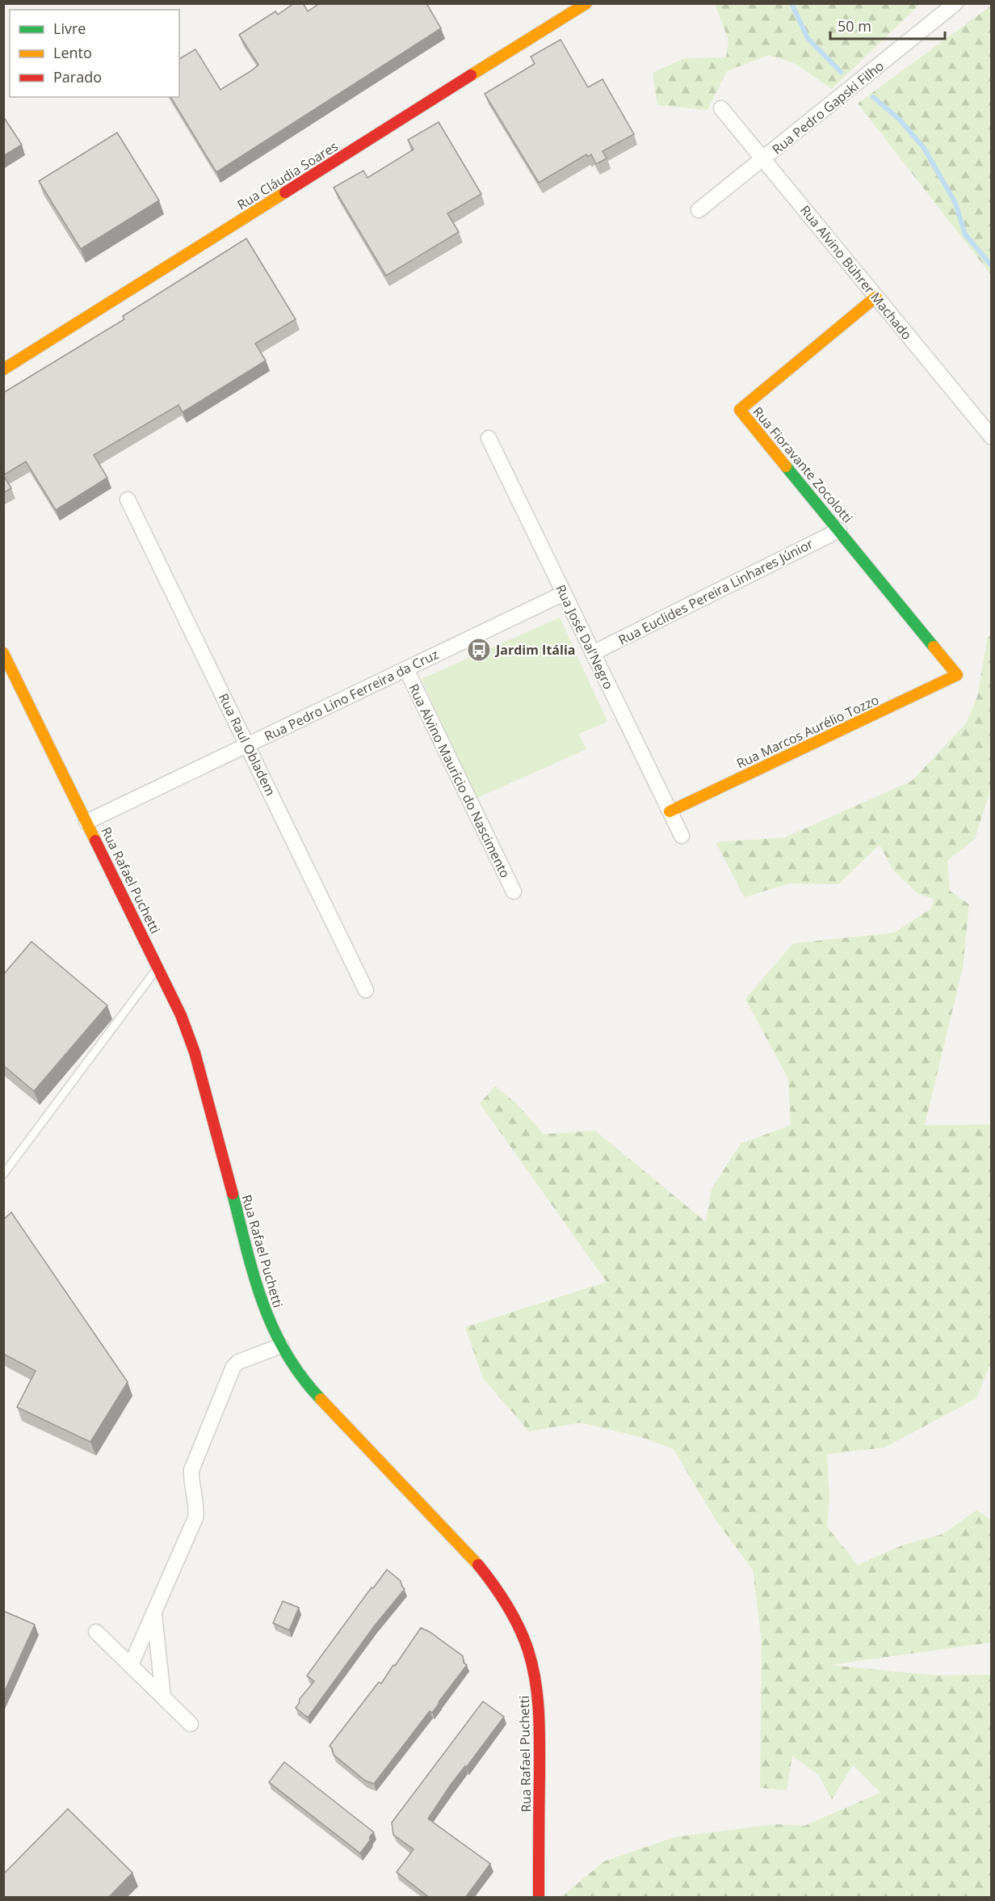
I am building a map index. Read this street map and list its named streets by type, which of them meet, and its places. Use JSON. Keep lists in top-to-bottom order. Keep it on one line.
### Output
{"streets":{"street":["Rua Pedro Gapski Filho","Rua Cláudia Soares","Rua Alvino Bührer Machado","Rua Fioravante Zocolotti","Rua Euclides Pereira Linhares Júnior","Rua José Dal'Negro","Rua Pedro Lino Ferreira da Cruz","Rua Marcos Aurélio Tozzo","Rua Raul Obladem","Rua Alvino Maurício do Nascimento","Rua Rafael Puchetti"]},"crossings":[["Rua Pedro Gapski Filho","Rua Alvino Bührer Machado"],["Rua Alvino Bührer Machado","Rua Fioravante Zocolotti"],["Rua Fioravante Zocolotti","Rua Euclides Pereira Linhares Júnior"],["Rua Fioravante Zocolotti","Rua Marcos Aurélio Tozzo"],["Rua Euclides Pereira Linhares Júnior","Rua José Dal'Negro"],["Rua José Dal'Negro","Rua Pedro Lino Ferreira da Cruz"],["Rua José Dal'Negro","Rua Marcos Aurélio Tozzo"],["Rua Pedro Lino Ferreira da Cruz","Rua Raul Obladem"],["Rua Pedro Lino Ferreira da Cruz","Rua Alvino Maurício do Nascimento"],["Rua Pedro Lino Ferreira da Cruz","Rua Rafael Puchetti"]],"places":{"bus stop":["Jardim Itália"]},"legend":["Livre","Lento","Parado"],"scale_bar":"50 m"}
